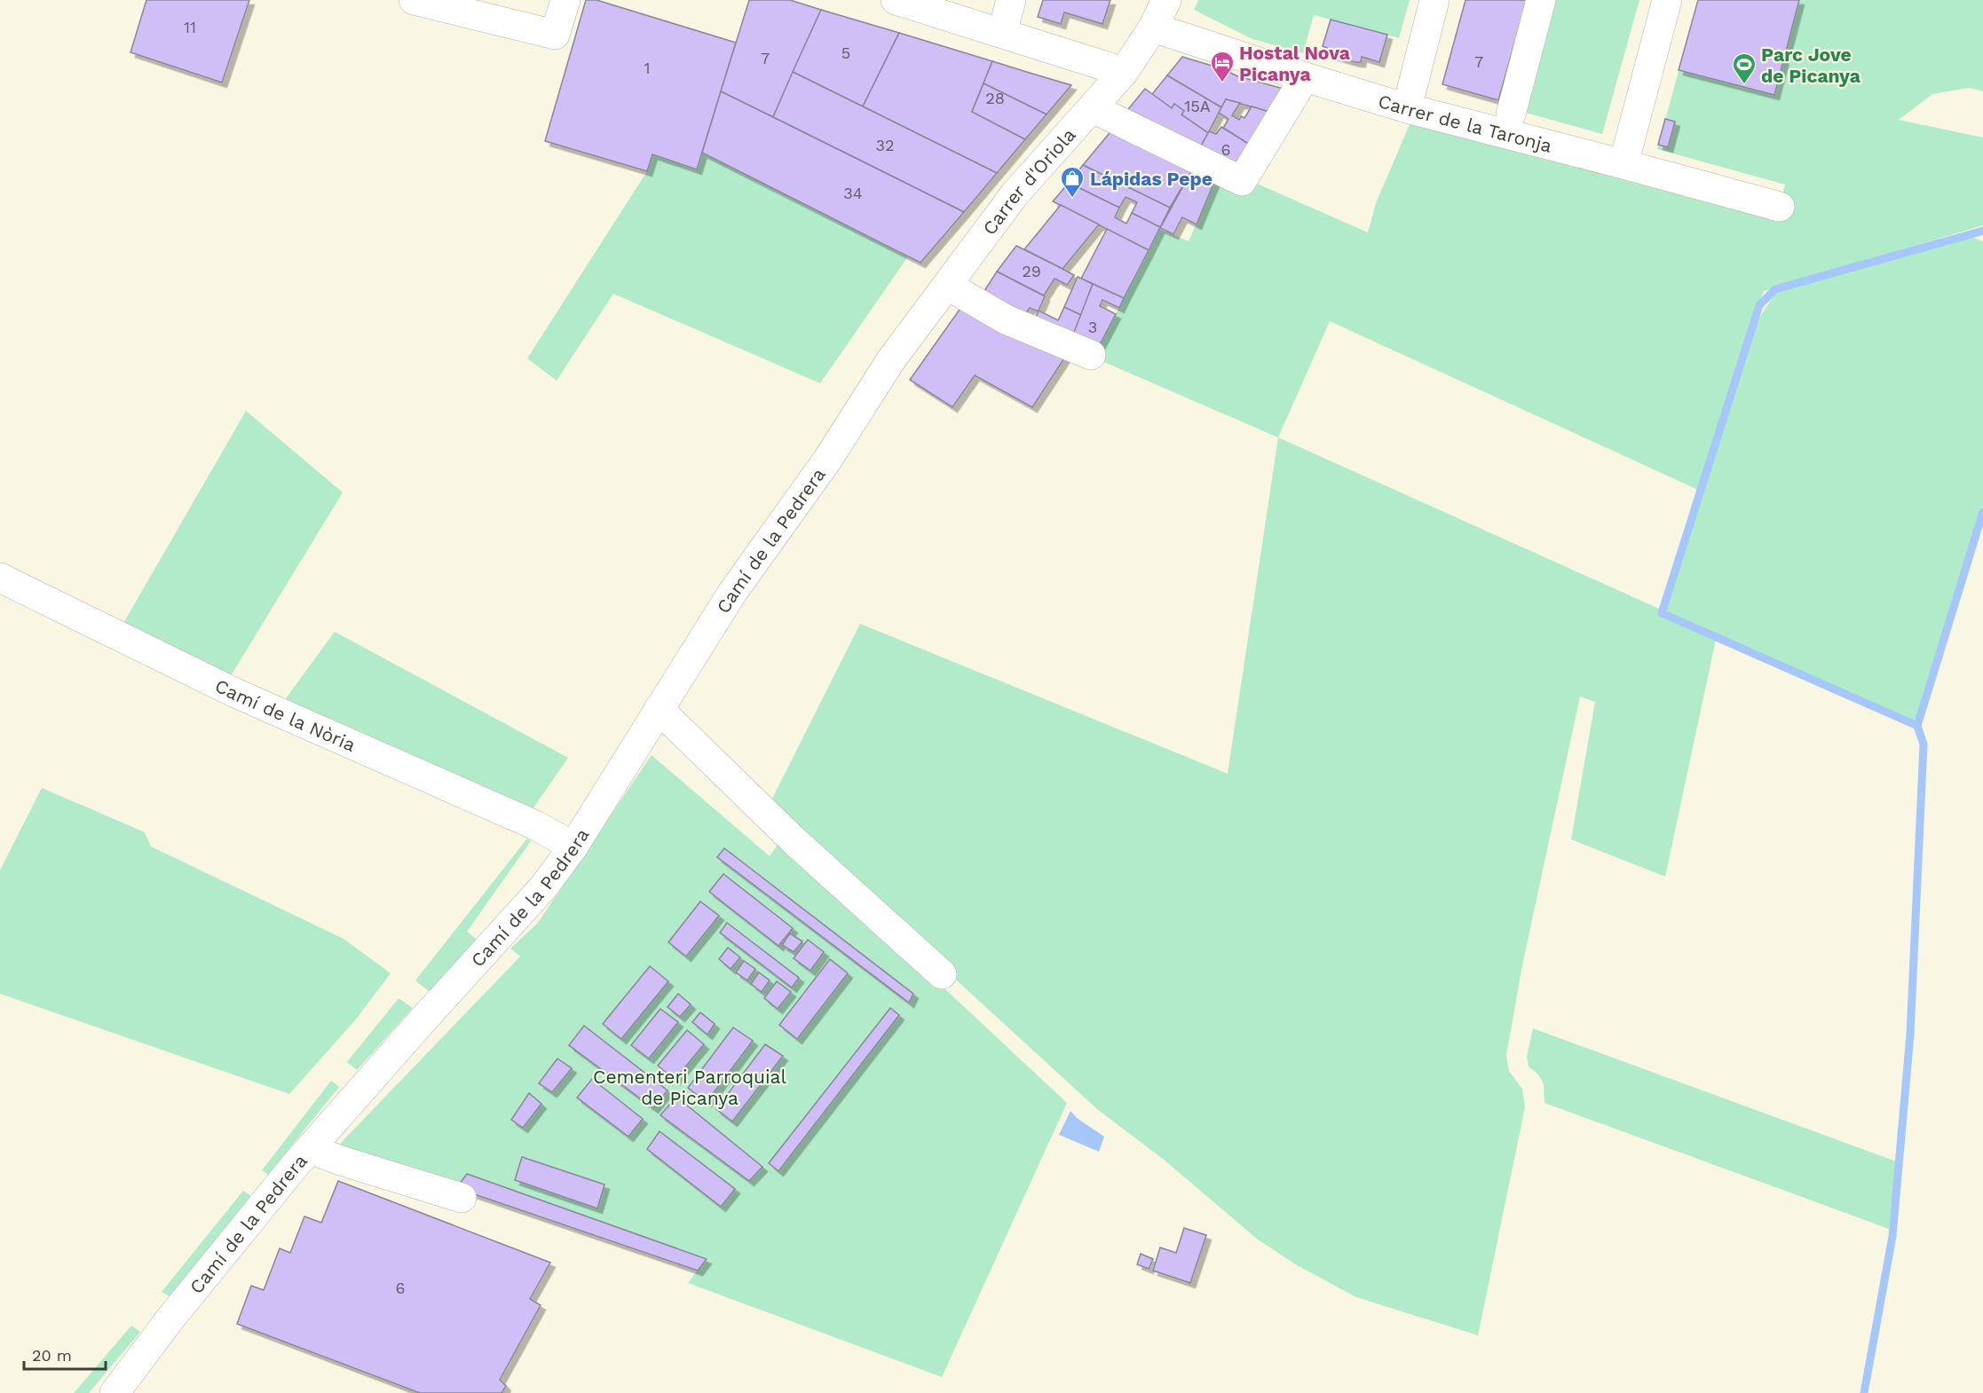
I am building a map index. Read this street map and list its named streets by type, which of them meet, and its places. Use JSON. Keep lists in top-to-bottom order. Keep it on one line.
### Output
{"streets":{"street":["Carrer de la Taronja","Carrer d'Oriola","Camí de la Pedrera","Camí de la Nòria"]},"crossings":[["Carrer de la Taronja","Carrer d'Oriola"],["Carrer d'Oriola","Camí de la Pedrera"],["Camí de la Pedrera","Camí de la Nòria"]],"parks":["Cementeri Parroquial de Picanya"],"places":{"hotel":["Hostal Nova Picanya"],"sports":["Parc Jove de Picanya"],"shop":["Lápidas Pepe"]},"house_numbers":["11","5","7","7","1","28","15A","32","6","34","29","3","6"],"scale_bar":"20 m"}
